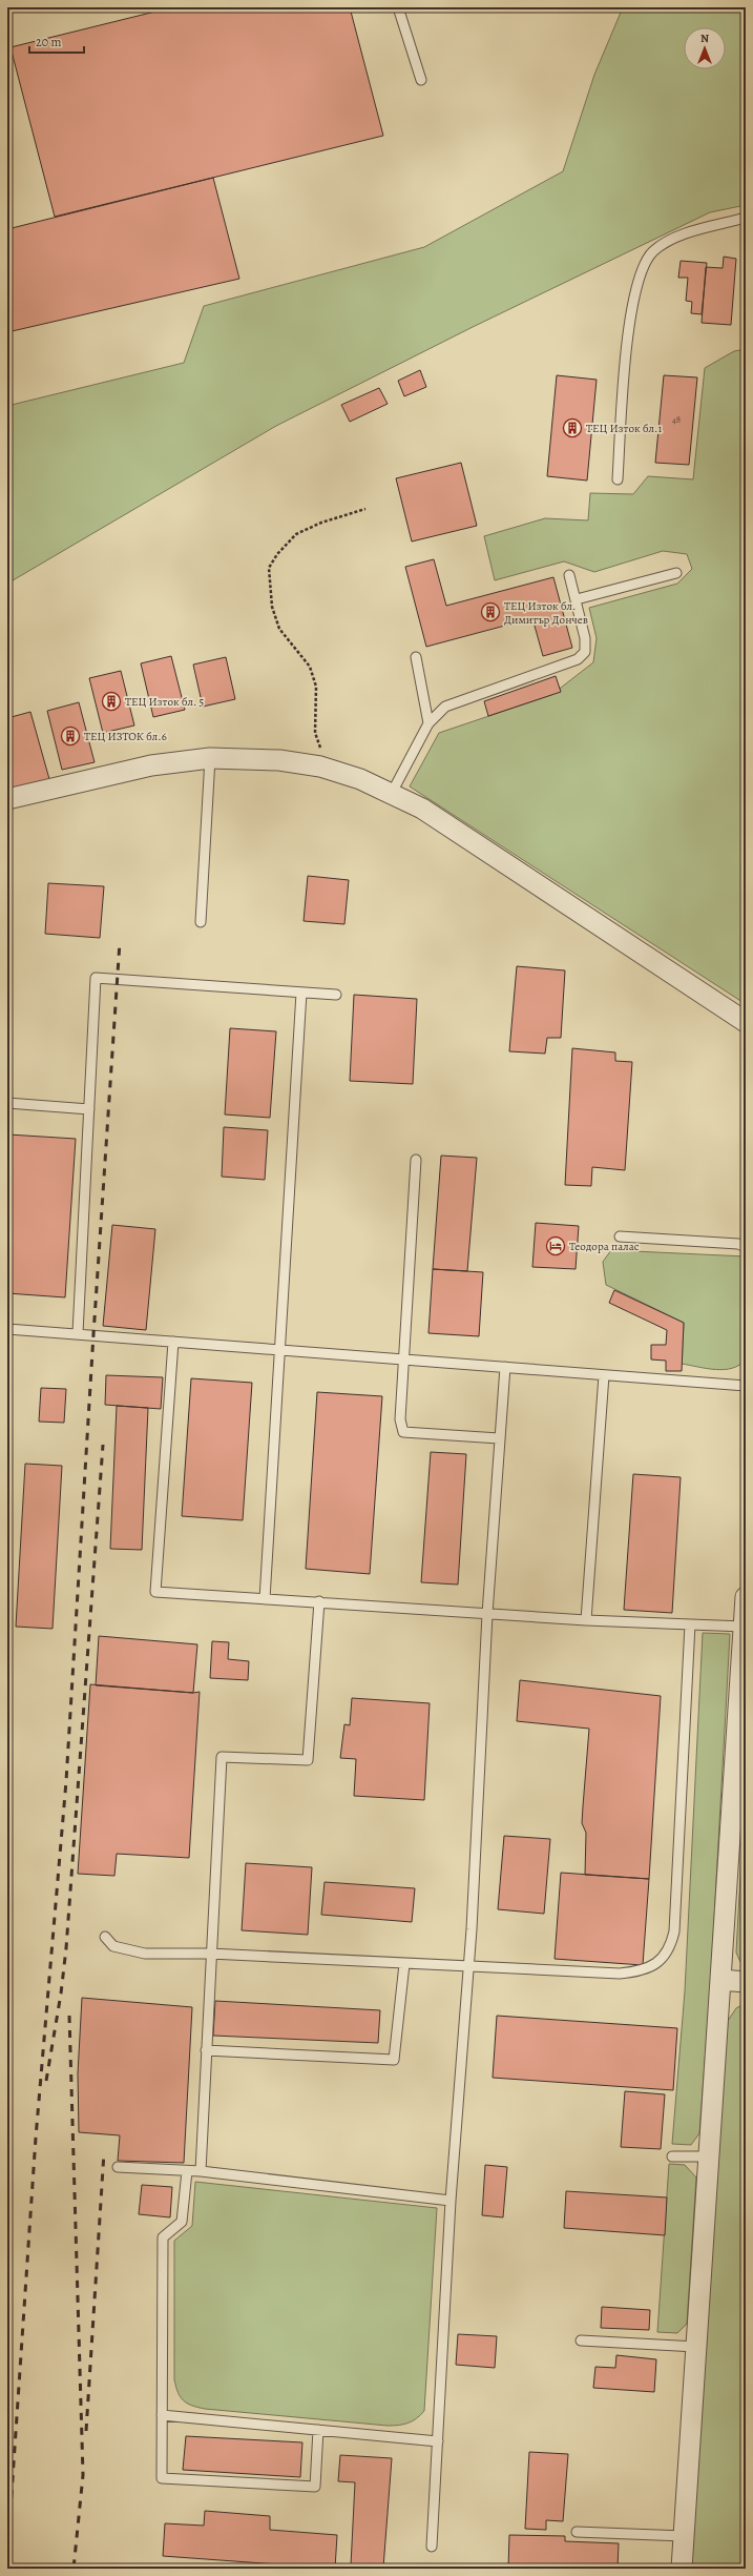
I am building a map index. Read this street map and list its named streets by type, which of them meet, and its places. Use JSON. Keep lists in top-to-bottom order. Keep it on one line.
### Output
{"places":{"building":["ТЕЦ Изток бл.1","ТЕЦ Изток бл. Димитър Дончев","ТЕЦ Изток бл. 5","ТЕЦ ИЗТОК бл.6"],"hotel":["Теодора палас"]},"house_numbers":["48"],"scale_bar":"20 m","north":"top"}
